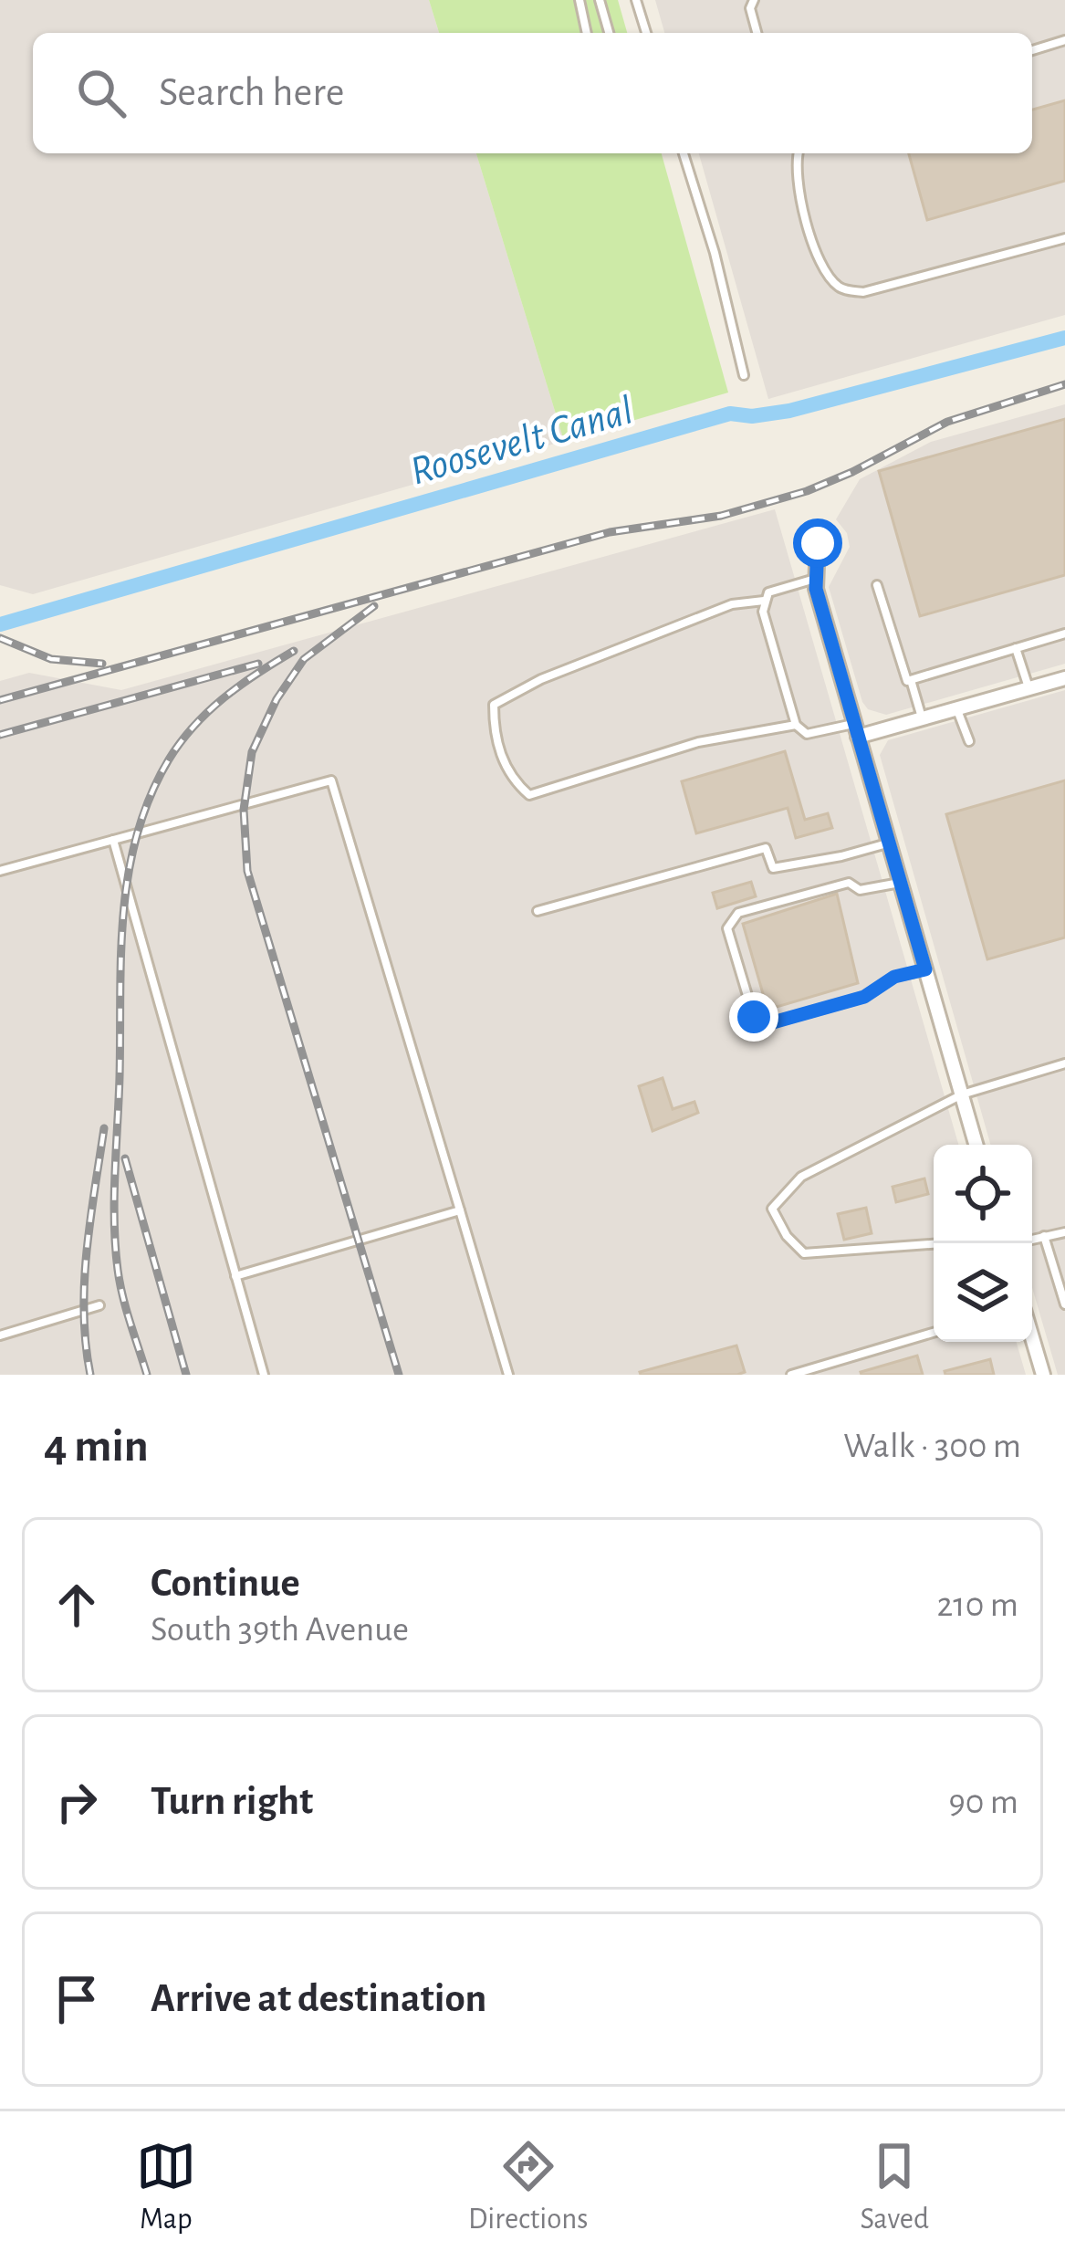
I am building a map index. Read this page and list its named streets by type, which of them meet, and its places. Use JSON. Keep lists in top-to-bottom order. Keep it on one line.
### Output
{"water":["Roosevelt Canal"],"page":{"search":"Search here","heading":["4 min","Walk · 300 m"],"list":[["Continue","South 39th Avenue","210 m"],["Turn right","90 m"],"Arrive at destination"],"nav":["Map","Directions","Saved"]}}
